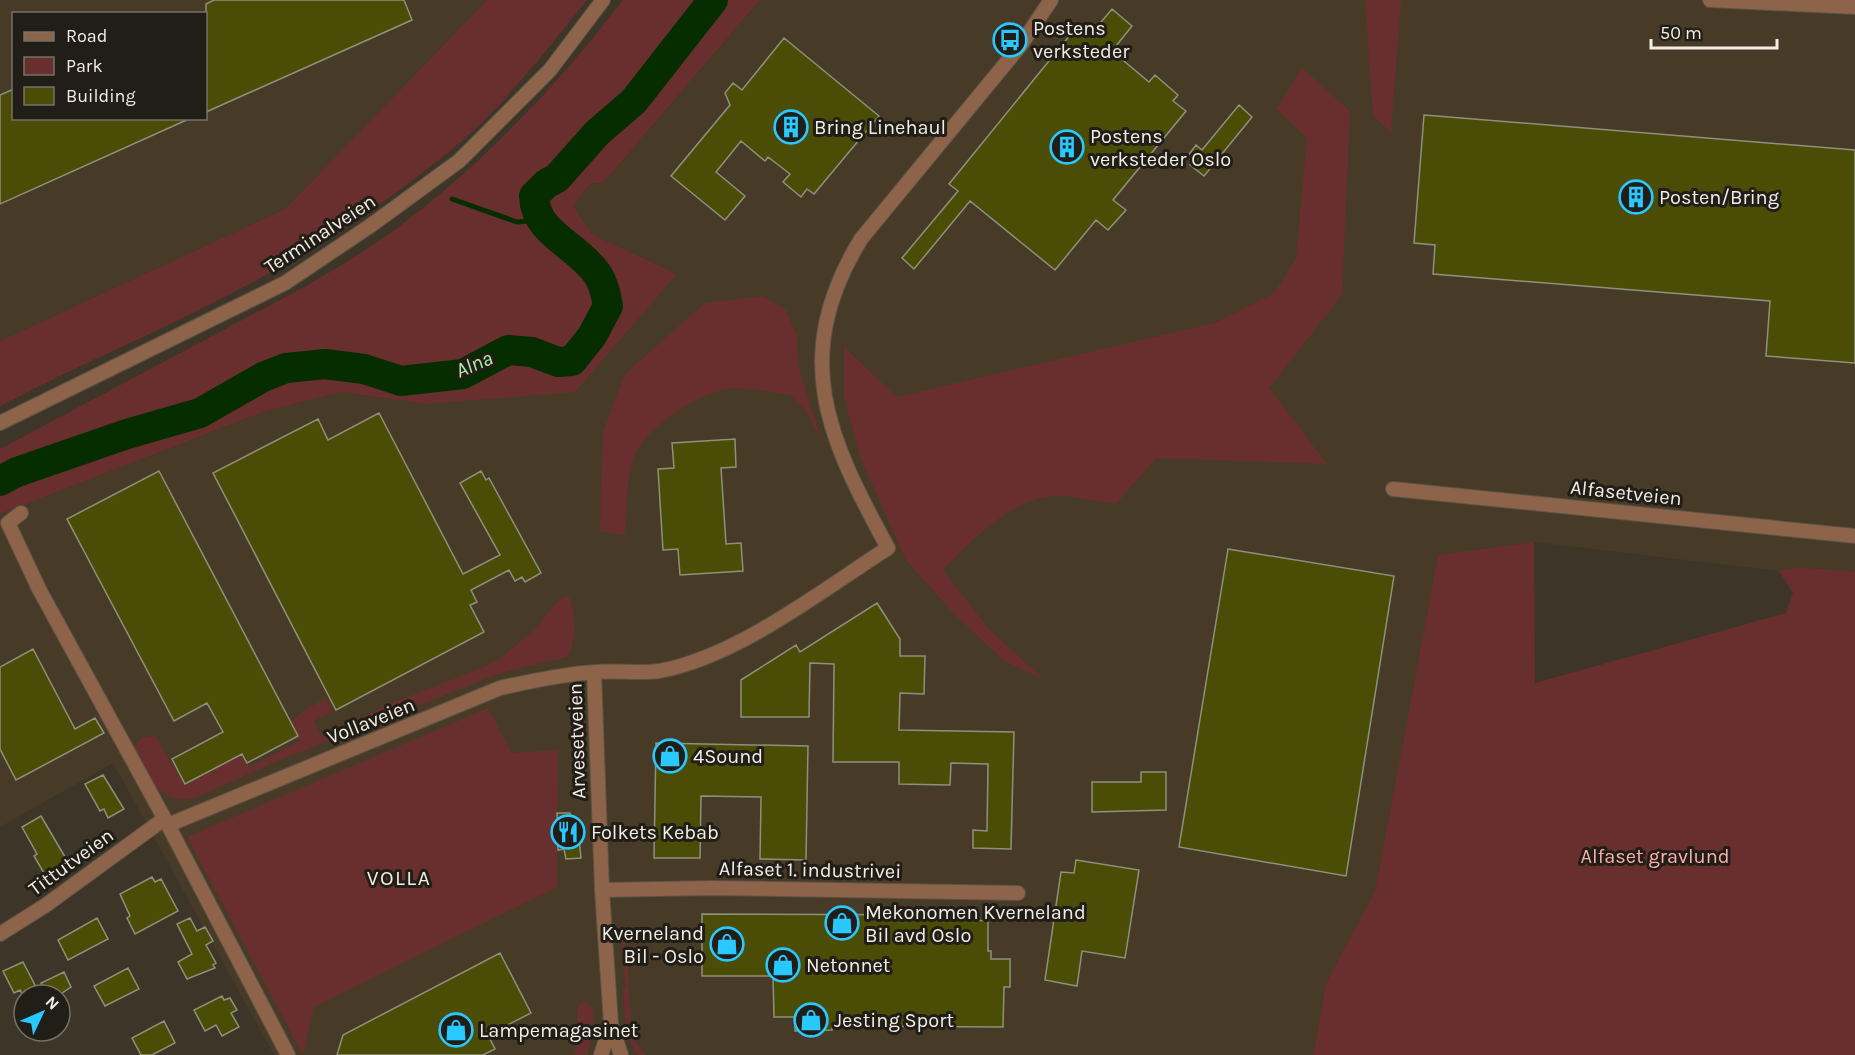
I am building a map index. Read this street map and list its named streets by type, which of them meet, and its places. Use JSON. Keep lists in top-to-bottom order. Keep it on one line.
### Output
{"streets":{"street":["Terminalveien","Alfasetveien","Vollaveien","Arvesetveien","Tittutveien","Alfaset 1. industrivei"]},"crossings":[["Vollaveien","Arvesetveien"],["Vollaveien","Tittutveien"],["Arvesetveien","Alfaset 1. industrivei"]],"districts":["VOLLA"],"water":["Alna"],"parks":["Alfaset gravlund"],"places":{"bus stop":["Postens verksteder"],"building":["Bring Linehaul","Postens verksteder Oslo","Posten/Bring"],"shop":["4Sound","Mekonomen Kverneland Bil avd Oslo","Kverneland Bil - Oslo","Netonnet","Jesting Sport","Lampemagasinet"],"restaurant":["Folkets Kebab"]},"legend":["Road","Park","Building"],"scale_bar":"50 m","north":"top right"}
